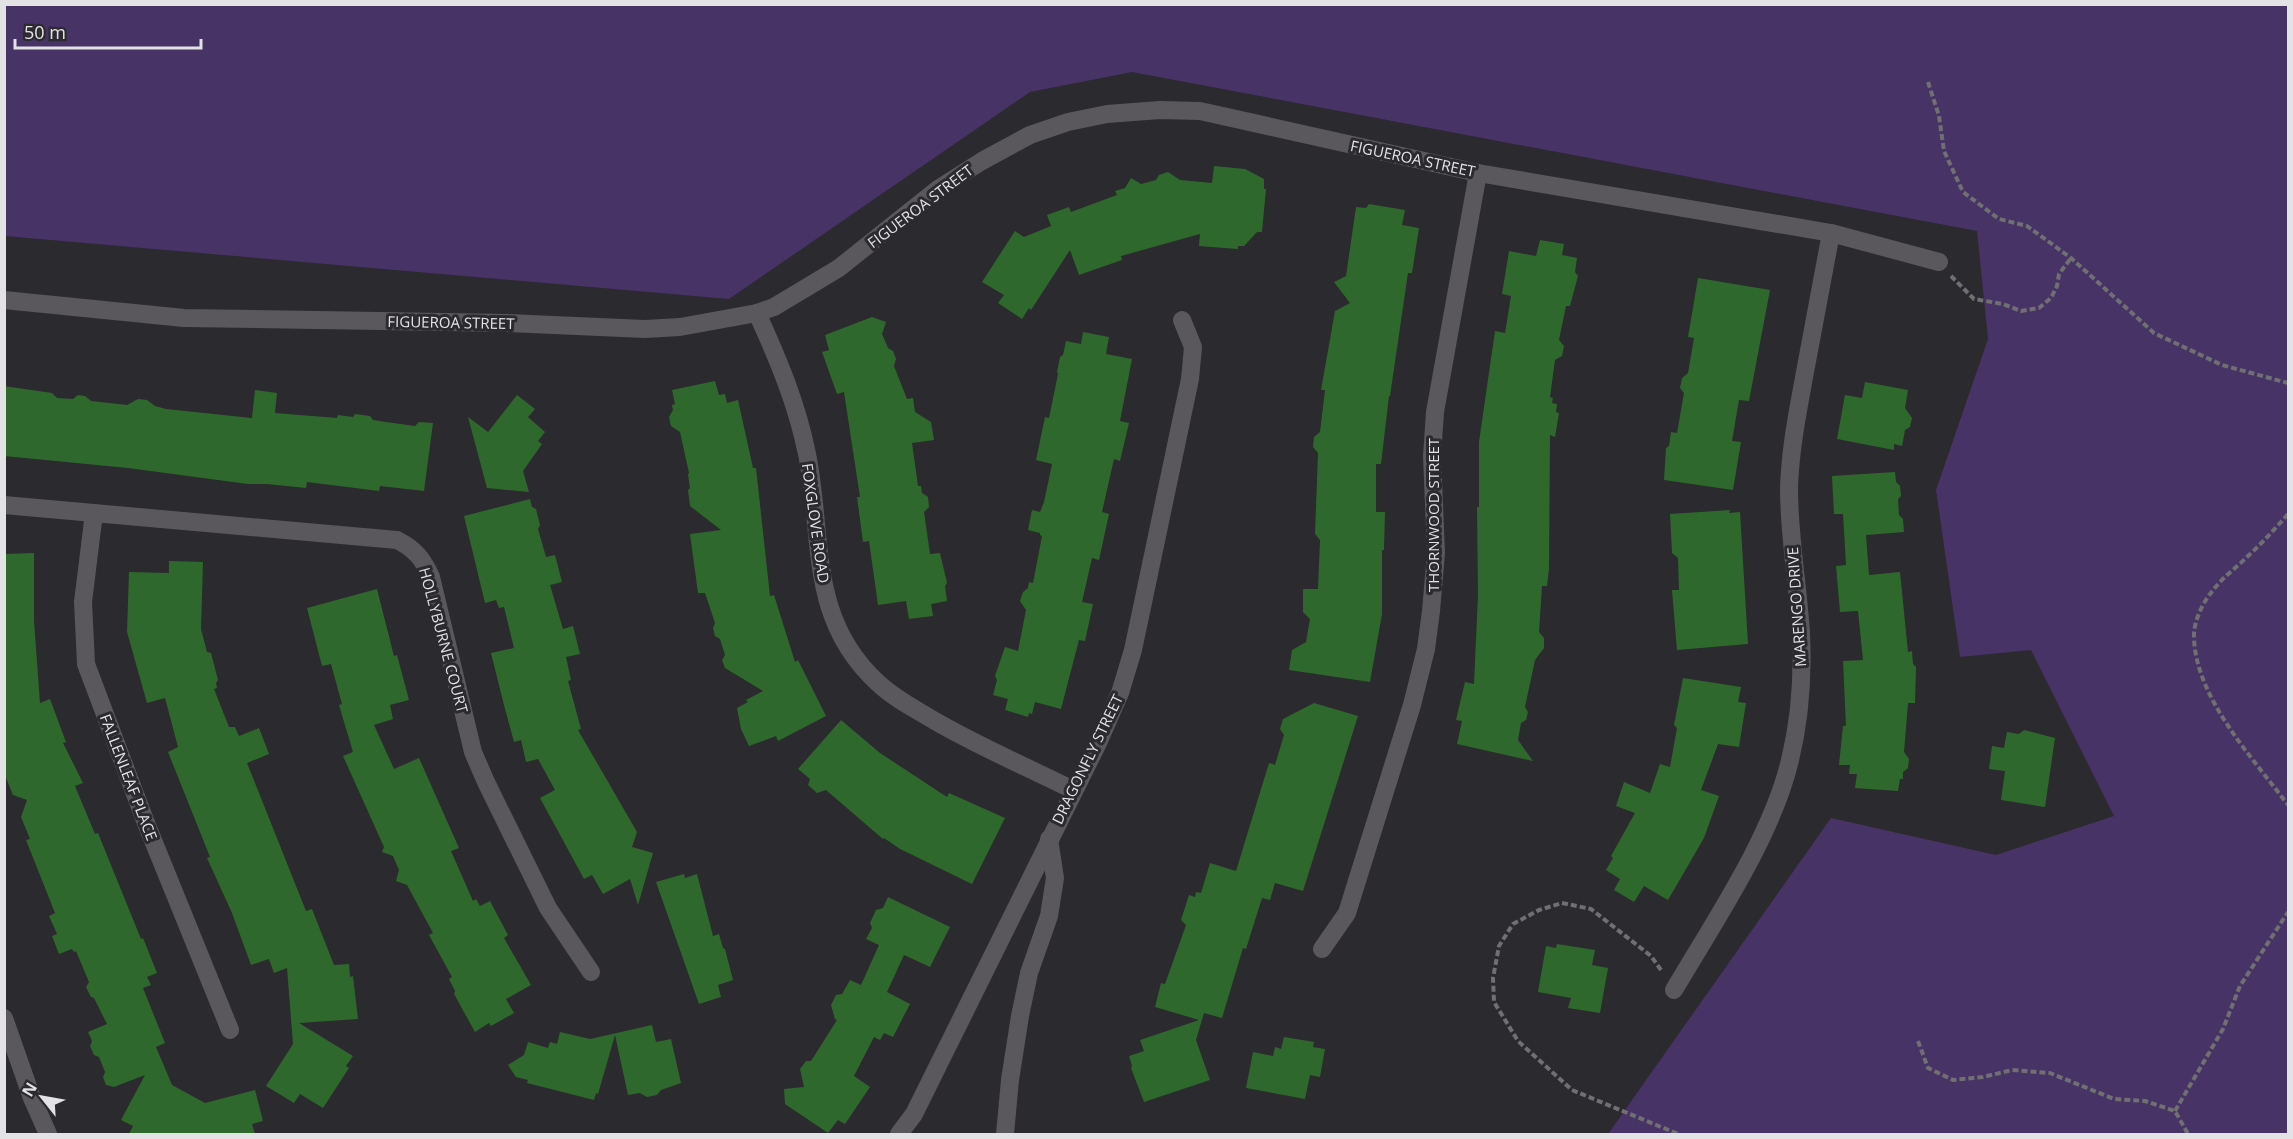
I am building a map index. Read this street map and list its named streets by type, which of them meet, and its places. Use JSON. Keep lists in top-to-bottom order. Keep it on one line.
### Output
{"streets":{"street":["FIGUEROA STREET","THORNWOOD STREET","FOXGLOVE ROAD","MARENGO DRIVE","HOLLYBURNE COURT","DRAGONFLY STREET","FALLENLEAF PLACE"]},"crossings":[["FIGUEROA STREET","THORNWOOD STREET"],["FIGUEROA STREET","FOXGLOVE ROAD"],["FIGUEROA STREET","MARENGO DRIVE"],["FOXGLOVE ROAD","DRAGONFLY STREET"],["HOLLYBURNE COURT","FALLENLEAF PLACE"]],"scale_bar":"50 m","north":"top left"}
